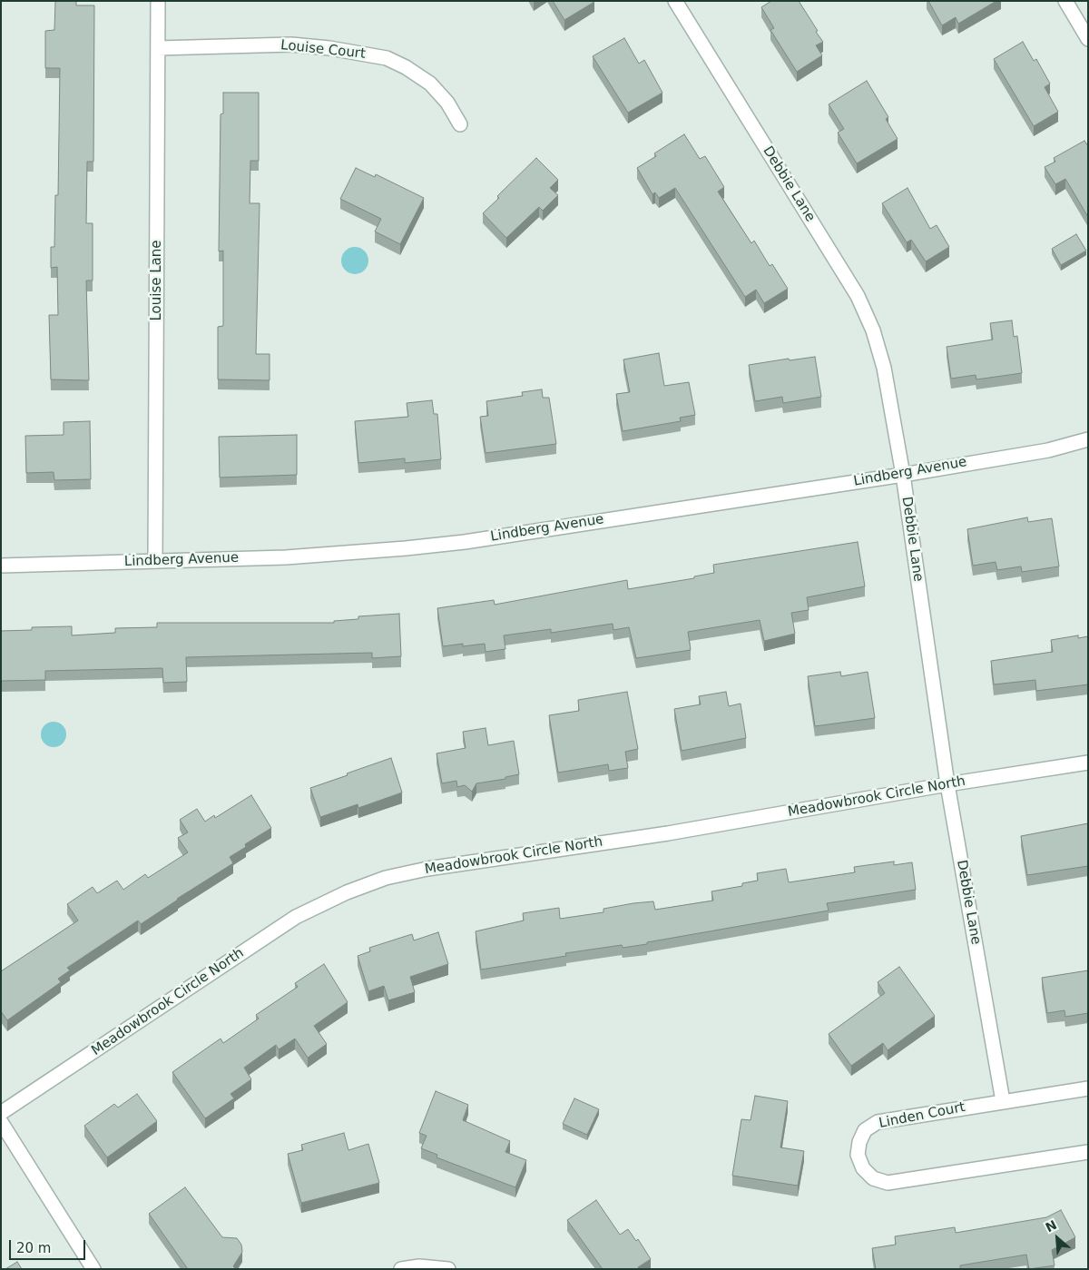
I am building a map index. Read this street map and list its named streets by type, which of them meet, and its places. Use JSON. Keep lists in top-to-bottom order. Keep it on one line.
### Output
{"streets":{"street":["Louise Court","Debbie Lane","Louise Lane","Lindberg Avenue","Meadowbrook Circle North","Linden Court"]},"crossings":[["Louise Court","Louise Lane"],["Debbie Lane","Lindberg Avenue"],["Debbie Lane","Meadowbrook Circle North"],["Debbie Lane","Linden Court"],["Louise Lane","Lindberg Avenue"]],"scale_bar":"20 m","north":"top left"}
